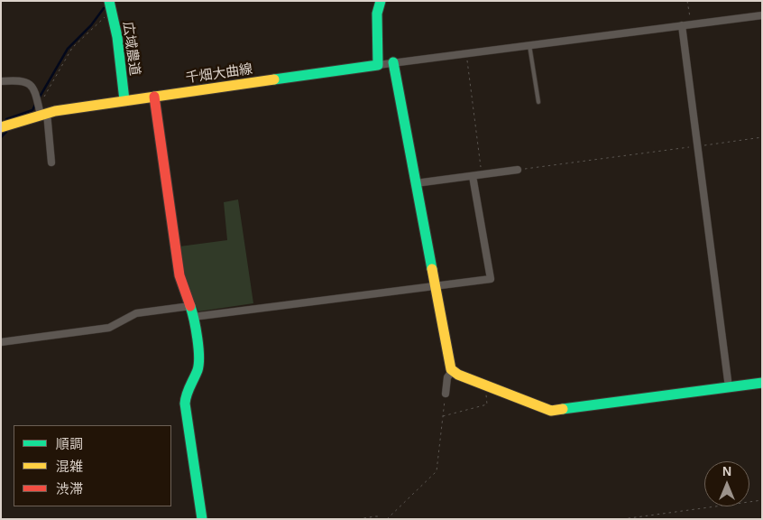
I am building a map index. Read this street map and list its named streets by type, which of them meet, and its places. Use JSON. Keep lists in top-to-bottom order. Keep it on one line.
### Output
{"streets":{"street":["広域農道","千畑大曲線"]},"crossings":[["広域農道","千畑大曲線"]],"legend":["順調","混雑","渋滞"],"north":"top"}
